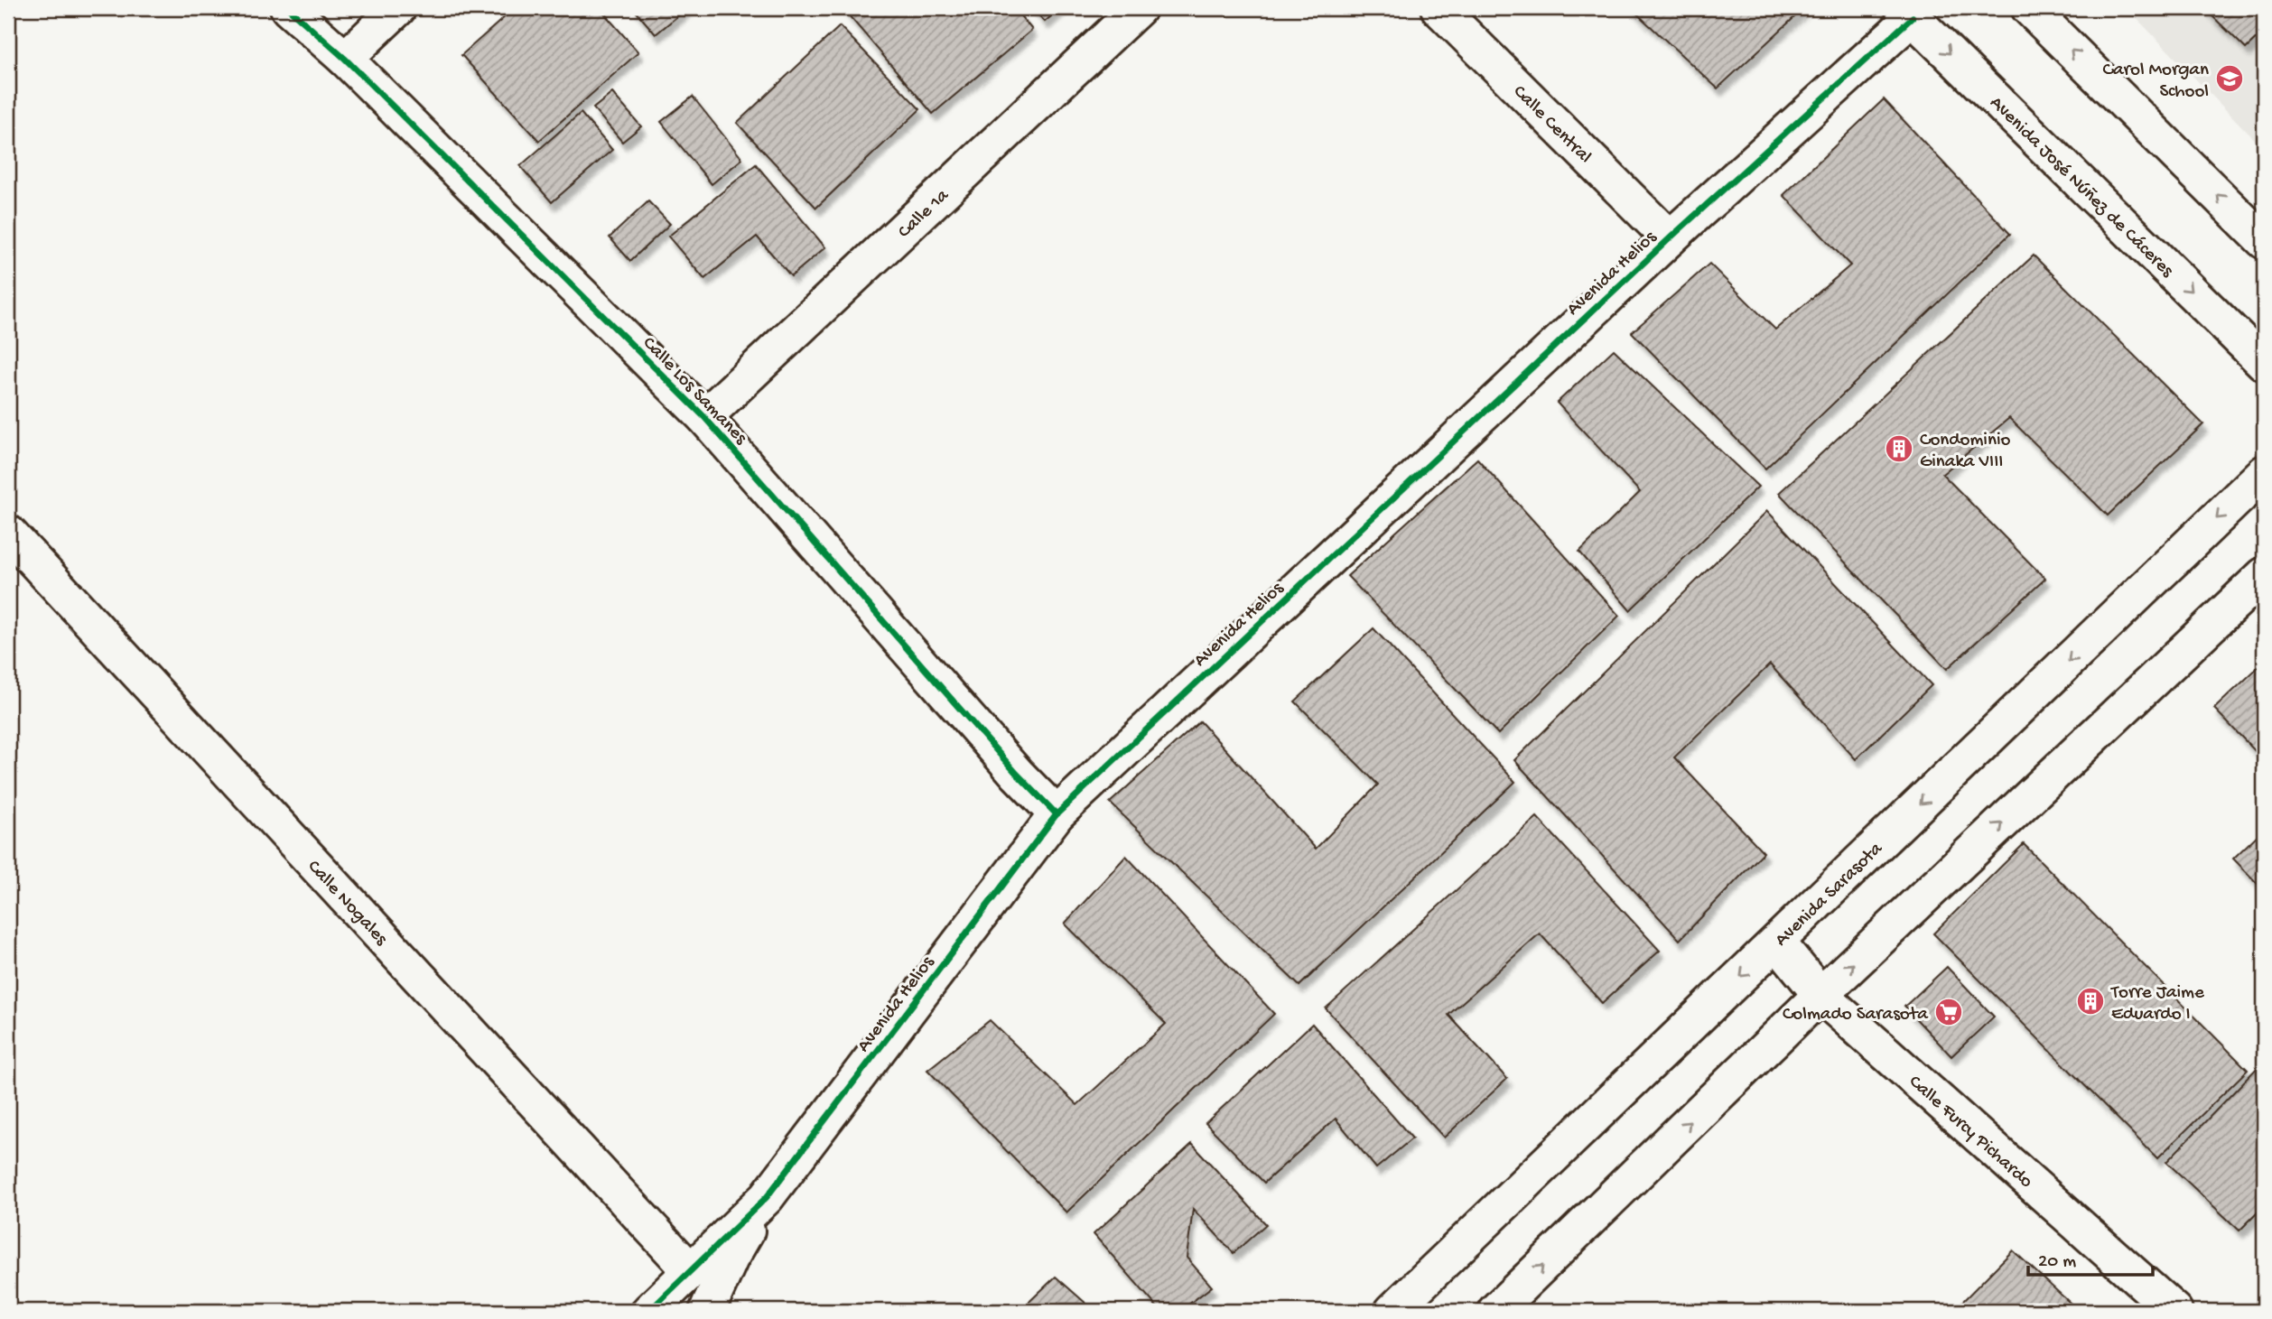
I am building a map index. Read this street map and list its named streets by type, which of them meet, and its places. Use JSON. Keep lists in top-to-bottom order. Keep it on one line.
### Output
{"streets":{"street":["Calle Central","Avenida José Núñez de Cáceres","Calle 1a","Avenida Helios","Calle Los Samanes","Avenida Sarasota","Calle Nogales","Calle Furcy Pichardo"]},"crossings":[["Calle Central","Avenida Helios"],["Avenida José Núñez de Cáceres","Avenida Helios"],["Calle 1a","Calle Los Samanes"],["Avenida Helios","Calle Los Samanes"],["Avenida Helios","Calle Nogales"],["Avenida Sarasota","Calle Furcy Pichardo"]],"places":{"school or university":["Carol Morgan School"],"building":["Condominio Ginaka VIII","Torre Jaime Eduardo I"],"supermarket":["Colmado Sarasota"]},"scale_bar":"20 m"}
